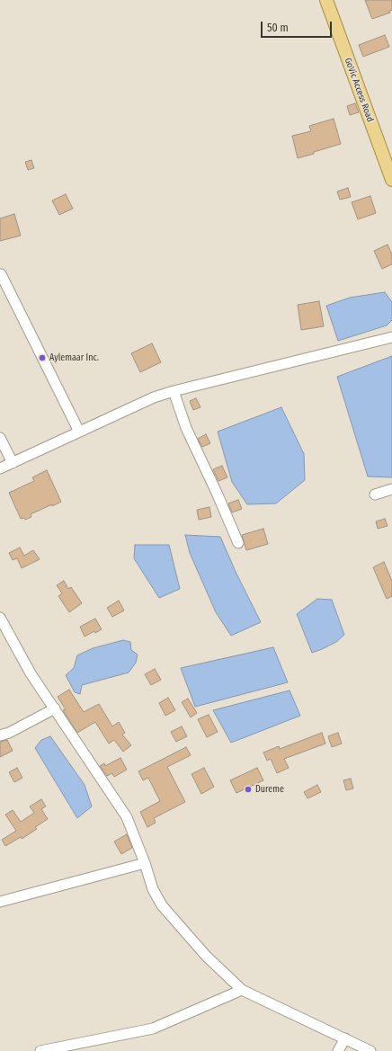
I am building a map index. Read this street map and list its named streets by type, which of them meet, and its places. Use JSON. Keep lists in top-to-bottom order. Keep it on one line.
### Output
{"streets":{"main road":["GoVic Access Road"]},"places":["Aylemaar Inc.","Dureme"],"scale_bar":"50 m"}
